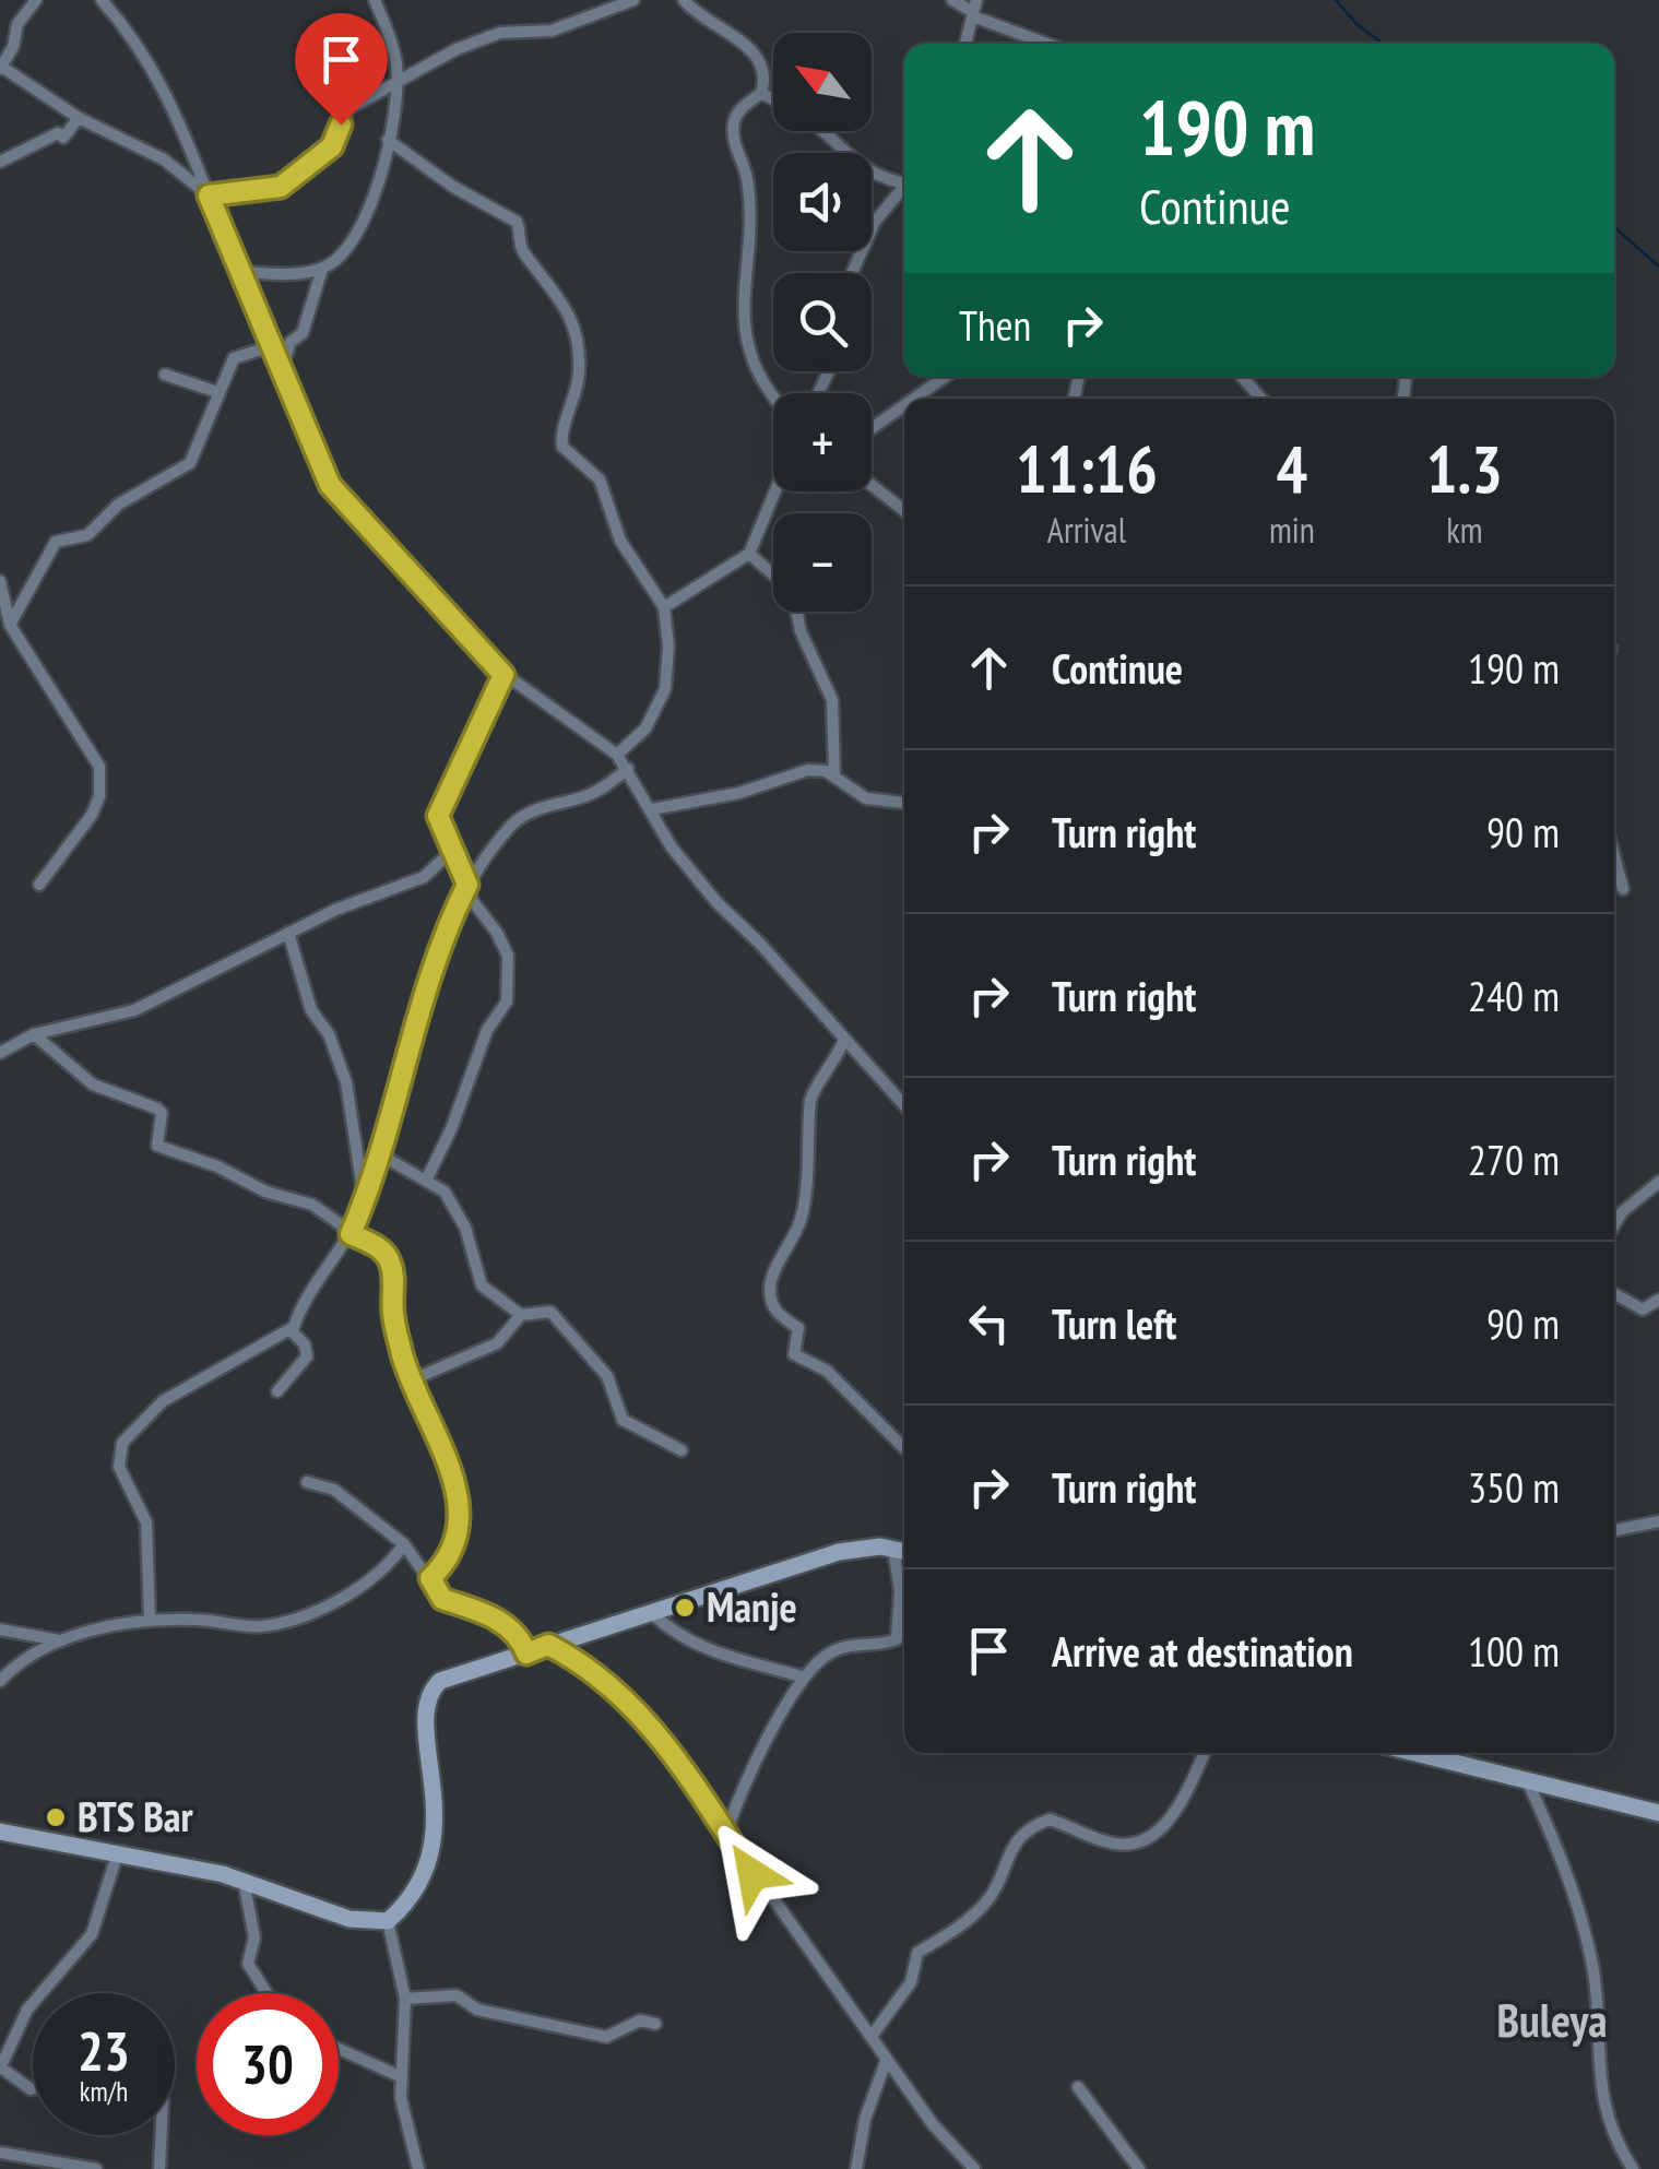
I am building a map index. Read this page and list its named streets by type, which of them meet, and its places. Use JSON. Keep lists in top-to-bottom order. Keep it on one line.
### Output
{"districts":["Buleya"],"places":["Manje","BTS Bar"],"north":"top left","page":{"map_buttons":["+","−"],"turn":["190 m","Continue"],"then":"Then","eta":["11:16","Arrival","4","min","1.3","km"],"list":[{"name":"Continue","value":"190 m"},{"name":"Turn right","value":"90 m"},{"name":"Turn right","value":"240 m"},{"name":"Turn right","value":"270 m"},{"name":"Turn left","value":"90 m"},{"name":"Turn right","value":"350 m"},{"name":"Arrive at destination","value":"100 m"}],"speed":"23 km/h","limit":"30"}}
